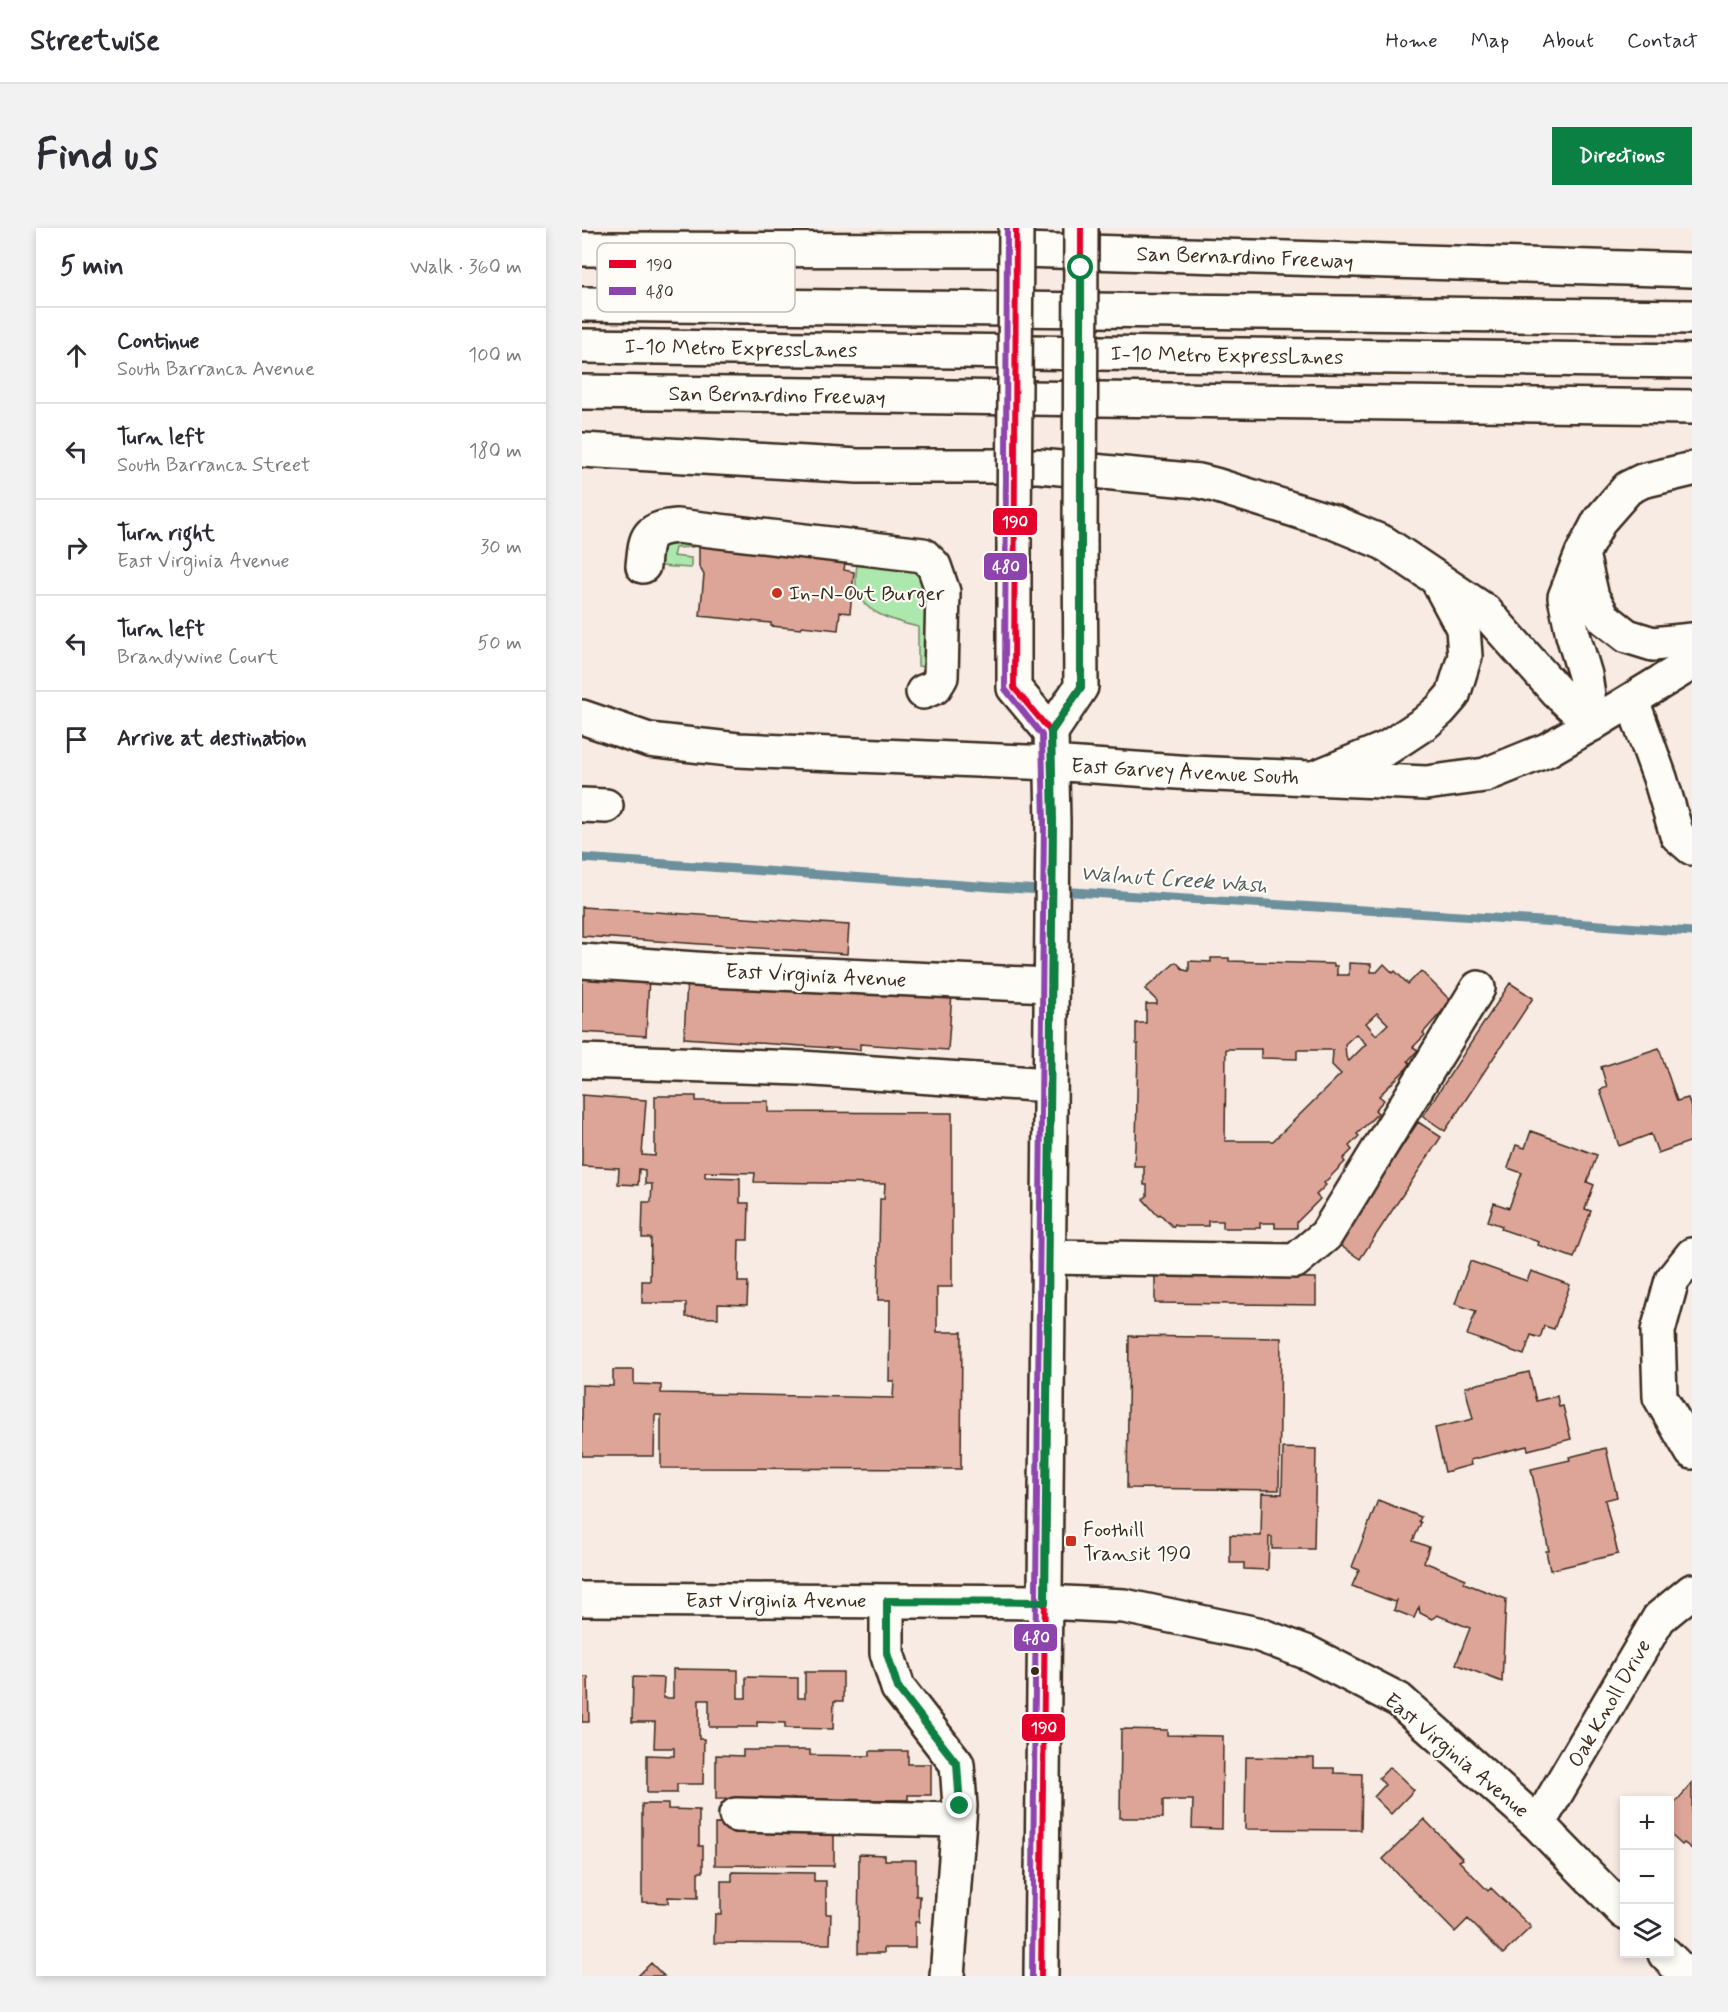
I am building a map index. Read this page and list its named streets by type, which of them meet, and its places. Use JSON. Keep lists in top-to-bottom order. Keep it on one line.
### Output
{"streets":{"main road":["San Bernardino Freeway","I-10 Metro ExpressLanes","East Garvey Avenue South","East Virginia Avenue","Oak Knoll Drive"]},"crossings":[["East Virginia Avenue","Oak Knoll Drive"]],"water":["Walnut Creek Wash"],"places":{"other":["In-N-Out Burger"],"transit":["Foothill Transit 190"]},"lines":["transit line 190","transit line 480"],"legend":["190","480"],"page":{"header":"Streetwise","nav":["Home","Map","About","Contact"],"buttons":"Directions","title":"Find us","heading":["5 min","Walk · 360 m"],"list":[["Continue","South Barranca Avenue","100 m"],["Turn left","South Barranca Street","180 m"],["Turn right","East Virginia Avenue","30 m"],["Turn left","Brandywine Court","50 m"],"Arrive at destination"],"map_buttons":["+","−"]}}
